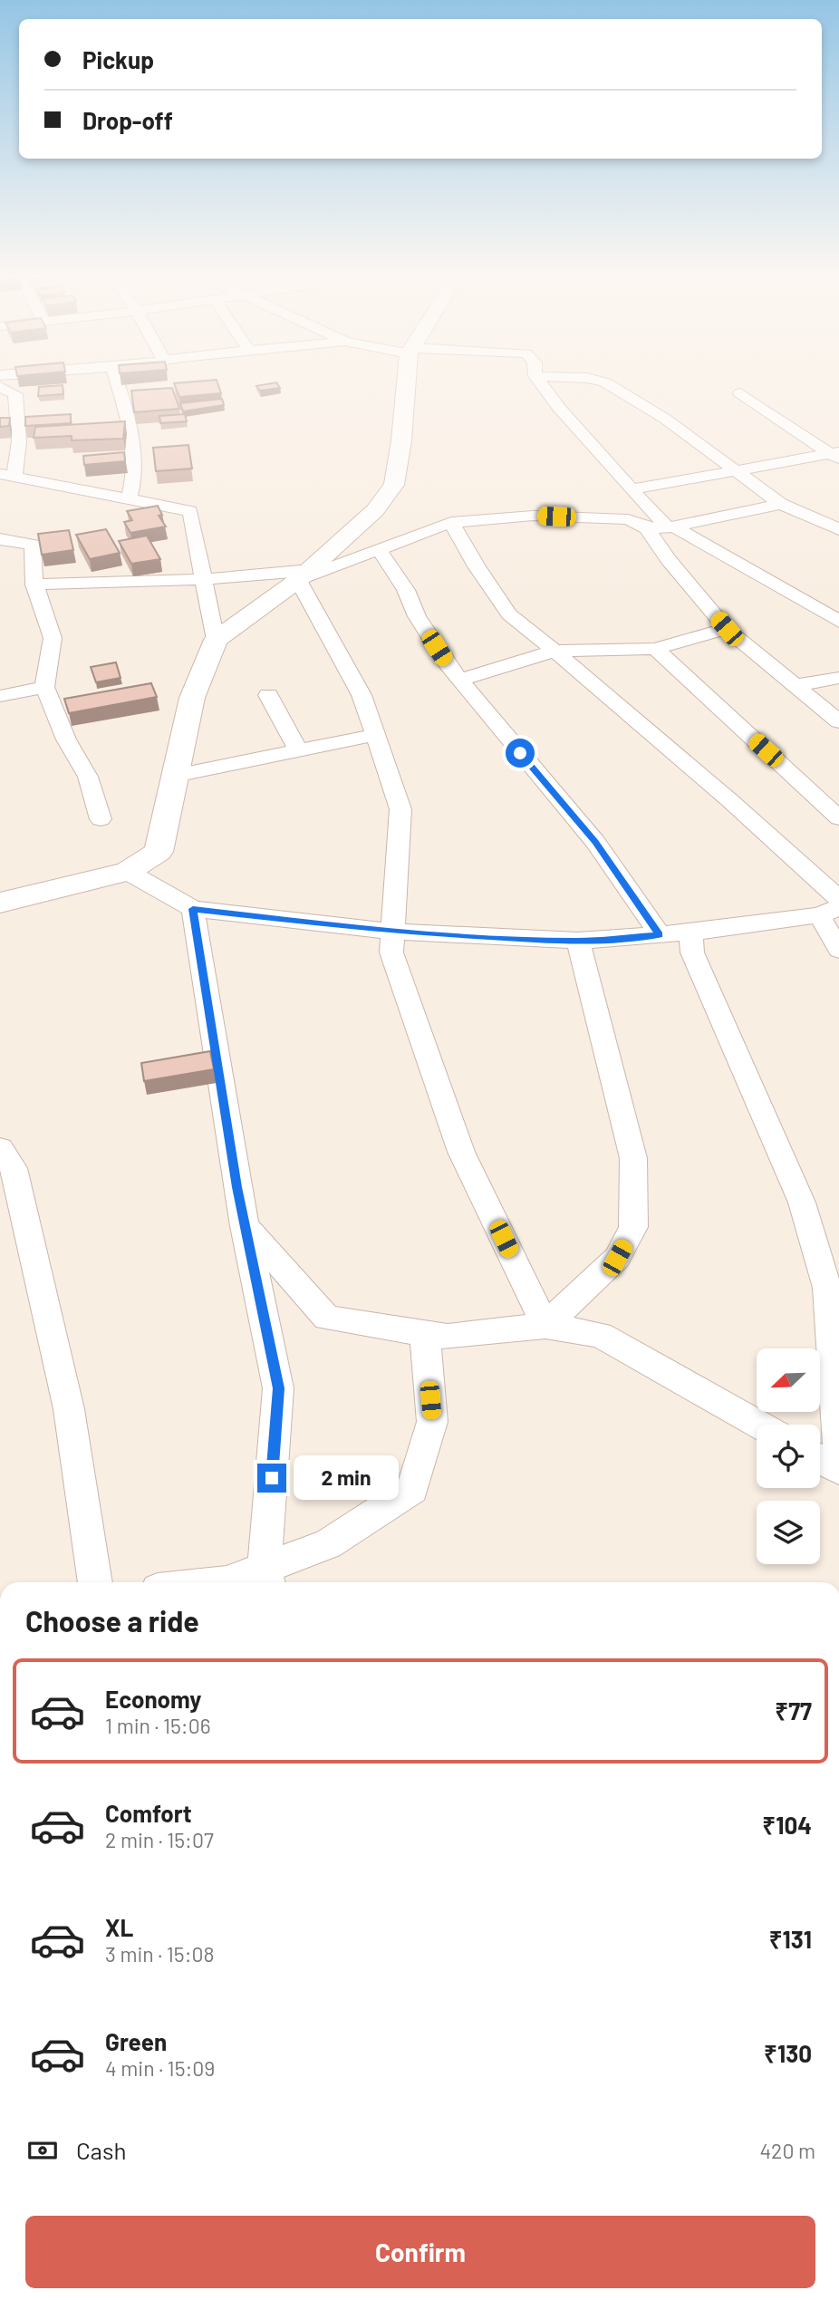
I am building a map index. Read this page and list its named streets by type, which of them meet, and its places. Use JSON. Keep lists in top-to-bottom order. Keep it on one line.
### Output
{"north":"bottom left","page":{"banner":["Pickup","Drop-off"],"bubble":"2 min","heading":"Choose a ride","list":[{"name":"Economy","note":"1 min · 15:06","value":"₹77"},{"name":"Comfort","note":"2 min · 15:07","value":"₹104"},{"name":"XL","note":"3 min · 15:08","value":"₹131"},{"name":"Green","note":"4 min · 15:09","value":"₹130"}],"pay":["Cash","420 m"],"buttons":"Confirm"}}
